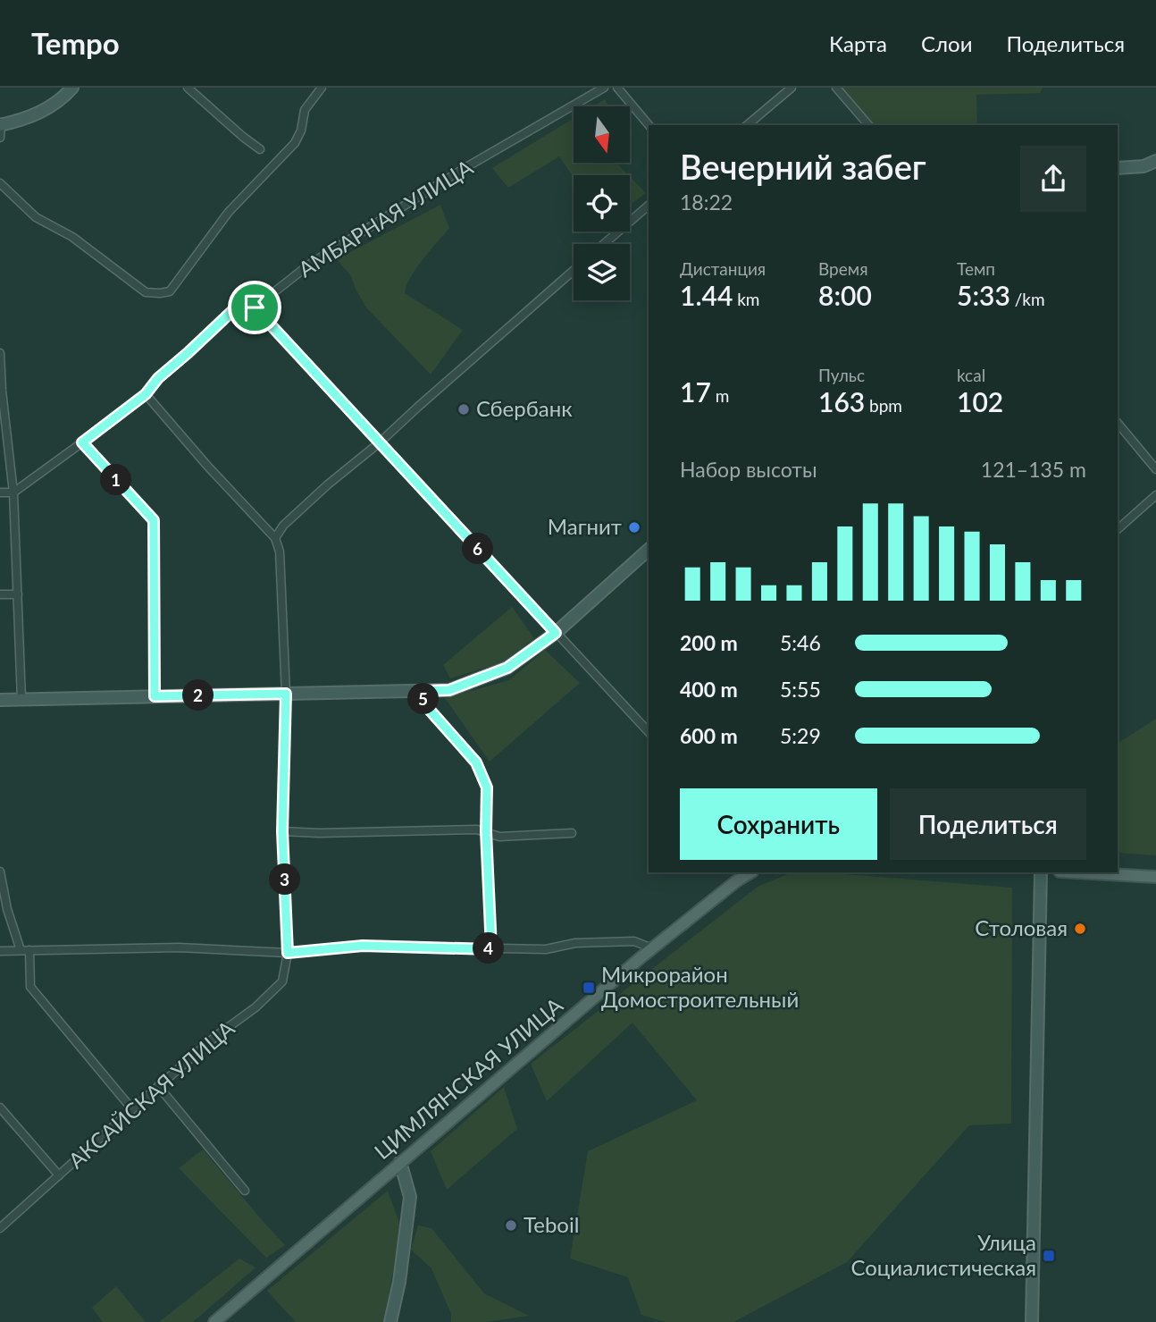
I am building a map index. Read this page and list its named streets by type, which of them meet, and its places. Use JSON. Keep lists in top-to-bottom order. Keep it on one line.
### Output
{"streets":{"main road":["ЦИМЛЯНСКАЯ УЛИЦА"],"street":["АМБАРНАЯ УЛИЦА","АКСАЙСКАЯ УЛИЦА"]},"places":{"other":["Сбербанк","Магнит","Столовая","Teboil"],"transit":["Микрорайон Домостроительный","Улица Социалистическая"]},"north":"bottom","page":{"header":"Tempo","nav":["Карта","Слои","Поделиться"],"heading":["Вечерний забег","18:22"],"stats":[["Дистанция","1.44 km"],["Время","8:00"],["Темп","5:33 /km"],["17 m"],["Пульс","163 bpm"],["kcal","102"]],"chart":["Набор высоты","121–135 m"],"pins":["1","6","2","5","3","4"],"list":[{"name":"200 m","note":"5:46"},{"name":"400 m","note":"5:55"},{"name":"600 m","note":"5:29"}],"buttons":["Сохранить","Поделиться"]}}
